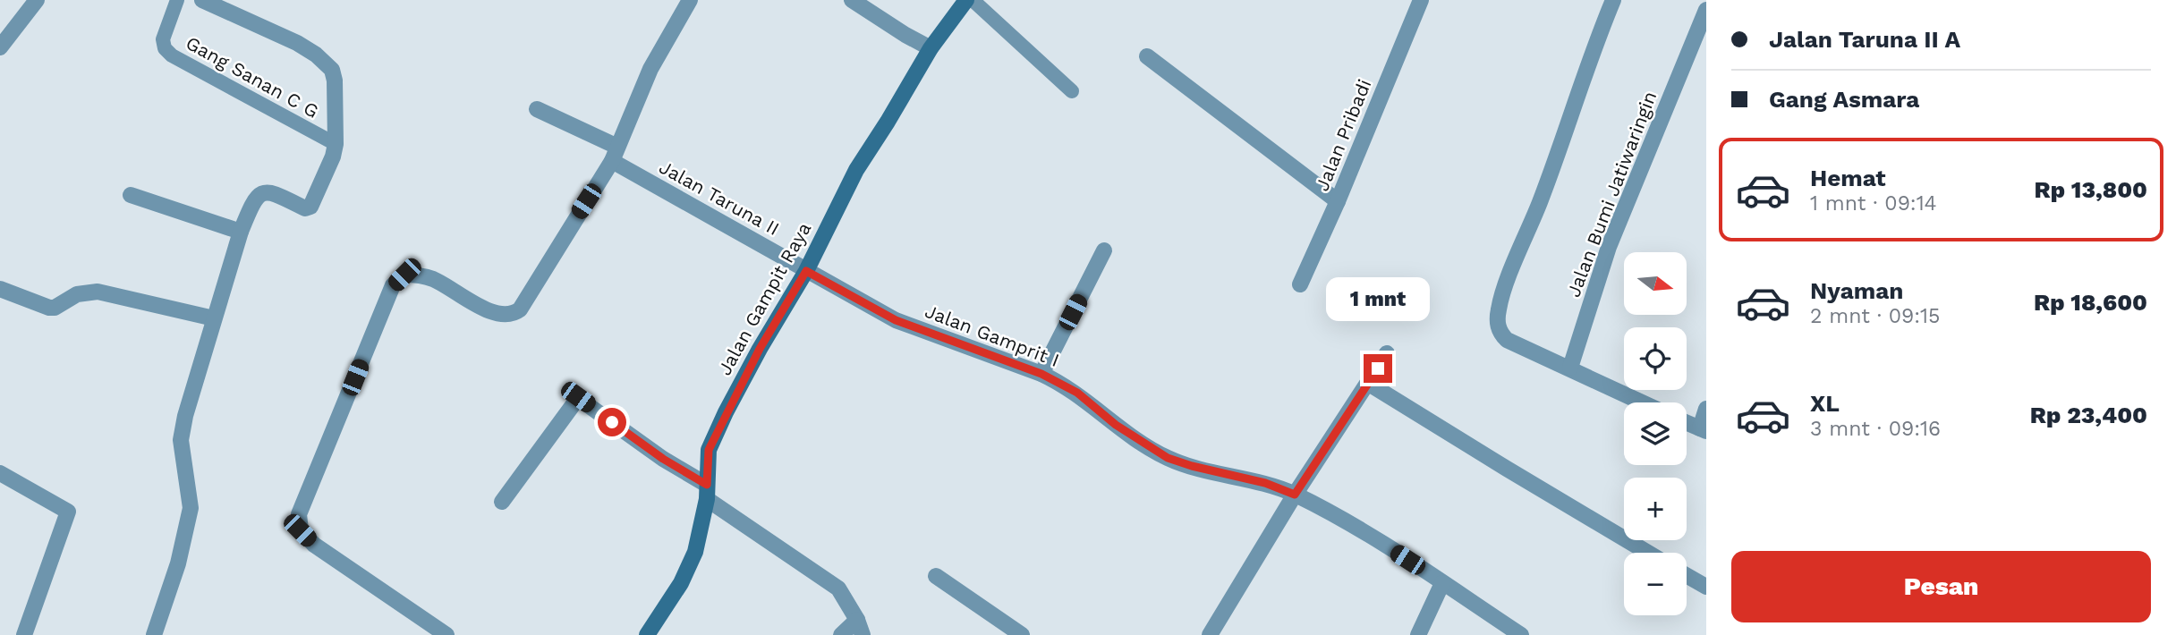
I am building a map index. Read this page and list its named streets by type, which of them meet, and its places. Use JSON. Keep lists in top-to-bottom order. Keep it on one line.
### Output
{"streets":{"street":["Jalan Pribadi","Jalan Bumi Jatiwaringin","Jalan Taruna II","Jalan Gampit Raya","Jalan Gamprit I"],"lane":["Gang Sanan C G"]},"crossings":[["Jalan Taruna II","Jalan Gampit Raya"],["Jalan Taruna II","Jalan Gamprit I"],["Jalan Gampit Raya","Jalan Gamprit I"]],"north":"right","page":{"banner":["Jalan Taruna II A","Gang Asmara"],"list":[{"name":"Hemat","note":"1 mnt · 09:14","value":"Rp 13,800"},{"name":"Nyaman","note":"2 mnt · 09:15","value":"Rp 18,600"},{"name":"XL","note":"3 mnt · 09:16","value":"Rp 23,400"}],"map_buttons":["+","−"],"bubble":"1 mnt","buttons":"Pesan"}}
